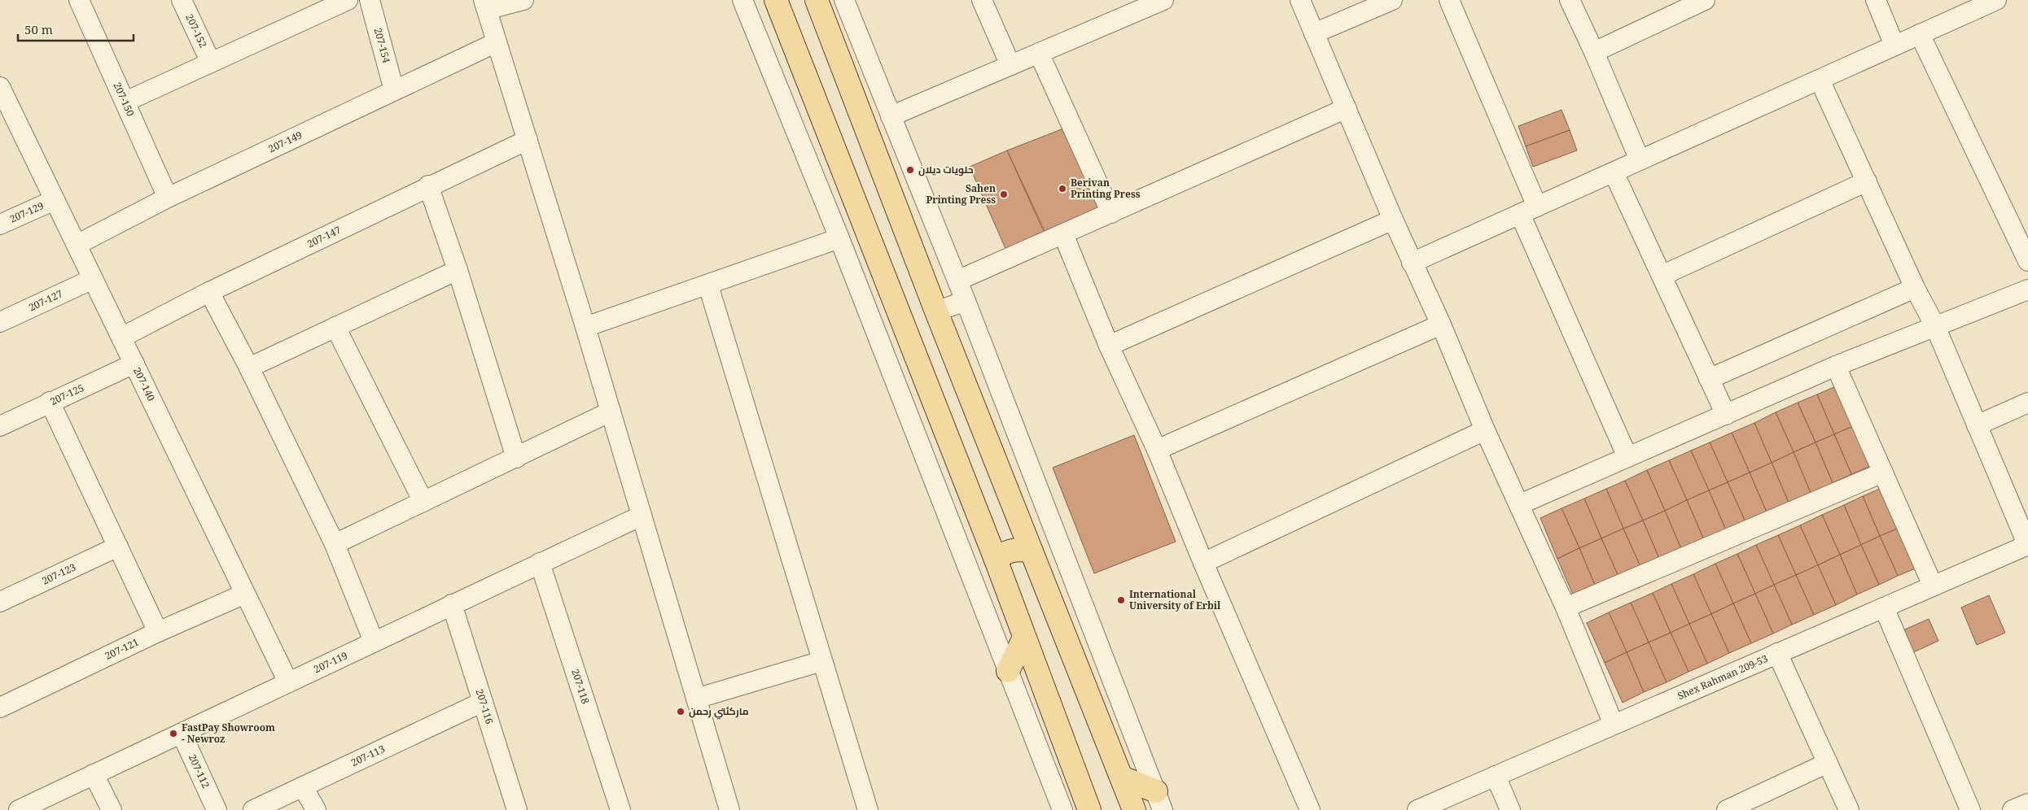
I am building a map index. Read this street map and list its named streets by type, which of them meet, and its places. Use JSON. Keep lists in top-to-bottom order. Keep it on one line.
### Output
{"streets":{"street":["207-152","207-154","207-150","207-149","207-129","207-147","207-127","207-140","207-125","207-123","207-121","207-119","Shex Rahman 209-53","207-118","207-116","207-113","207-112"]},"crossings":[["207-154","207-149"],["207-150","207-149"],["207-149","207-140"],["207-129","207-140"],["207-147","207-140"],["207-127","207-140"],["207-140","207-125"],["207-140","207-121"],["207-140","207-119"],["207-119","207-118"],["207-119","207-116"],["207-119","207-112"],["207-116","207-113"]],"places":["حلويات ديلان","Berivan Printing Press","Sahen Printing Press","International University of Erbil","ماركئتي رحمن","FastPay Showroom - Newroz"],"scale_bar":"50 m"}
